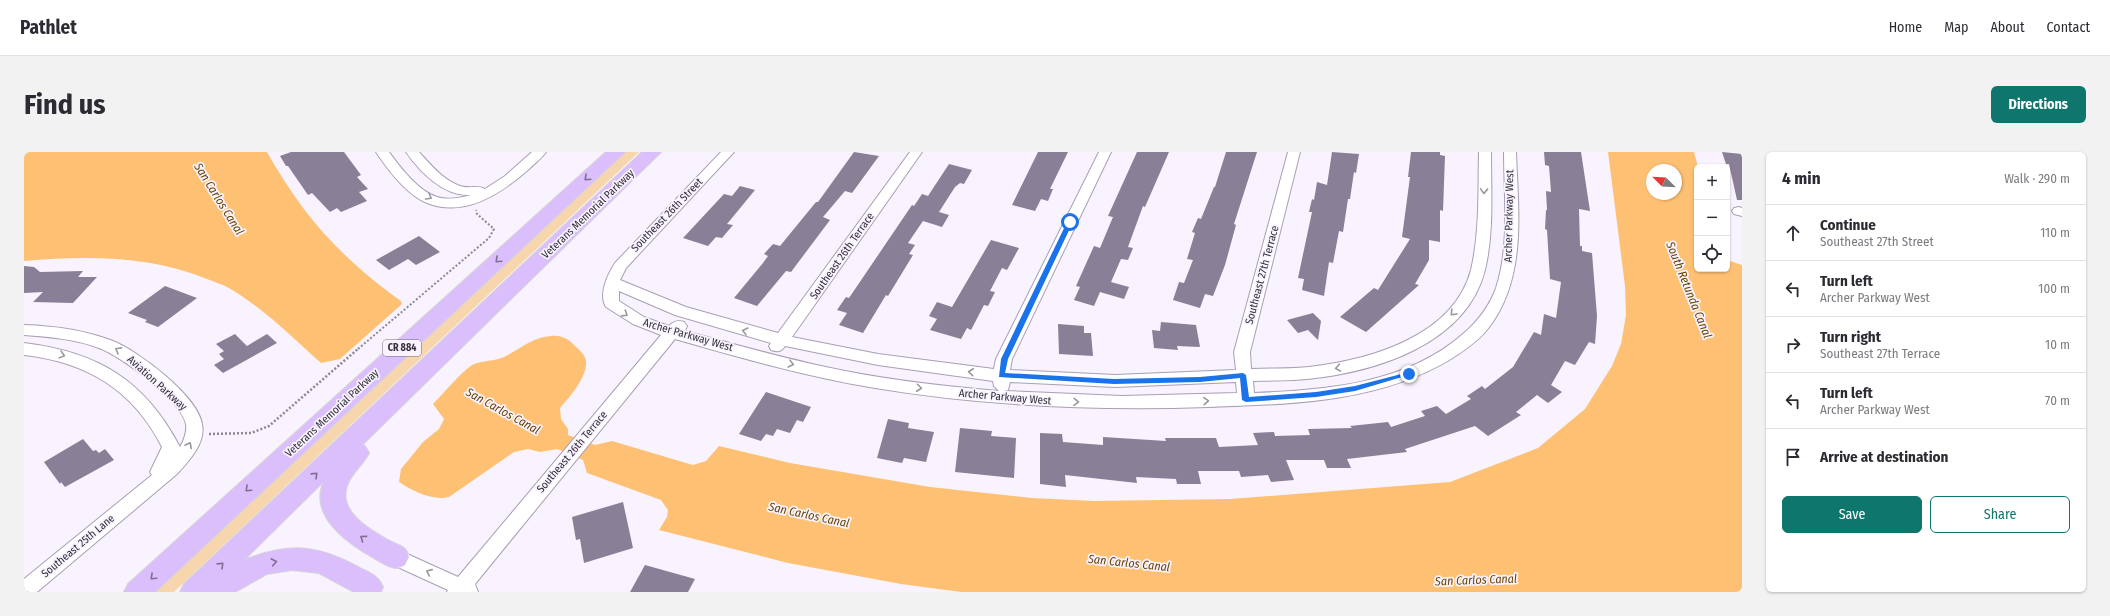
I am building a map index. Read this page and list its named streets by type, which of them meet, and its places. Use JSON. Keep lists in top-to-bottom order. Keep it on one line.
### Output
{"streets":{"highway":["Veterans Memorial Parkway","CR 884"],"street":["Southeast 26th Street","Archer Parkway West","Southeast 26th Terrace","Southeast 27th Terrace","Aviation Parkway","Southeast 25th Lane"]},"crossings":[["Southeast 26th Street","Archer Parkway West"],["Archer Parkway West","Southeast 26th Terrace"],["Archer Parkway West","Southeast 27th Terrace"],["Aviation Parkway","Southeast 25th Lane"]],"water":["San Carlos Canal","South Retunda Canal"],"north":"top left","page":{"header":"Pathlet","nav":["Home","Map","About","Contact"],"buttons":["Directions",["Save","Share"]],"title":"Find us","heading":["4 min","Walk · 290 m"],"map_buttons":["+","−"],"list":[["Continue","Southeast 27th Street","110 m"],["Turn left","Archer Parkway West","100 m"],["Turn right","Southeast 27th Terrace","10 m"],["Turn left","Archer Parkway West","70 m"],"Arrive at destination"]}}
